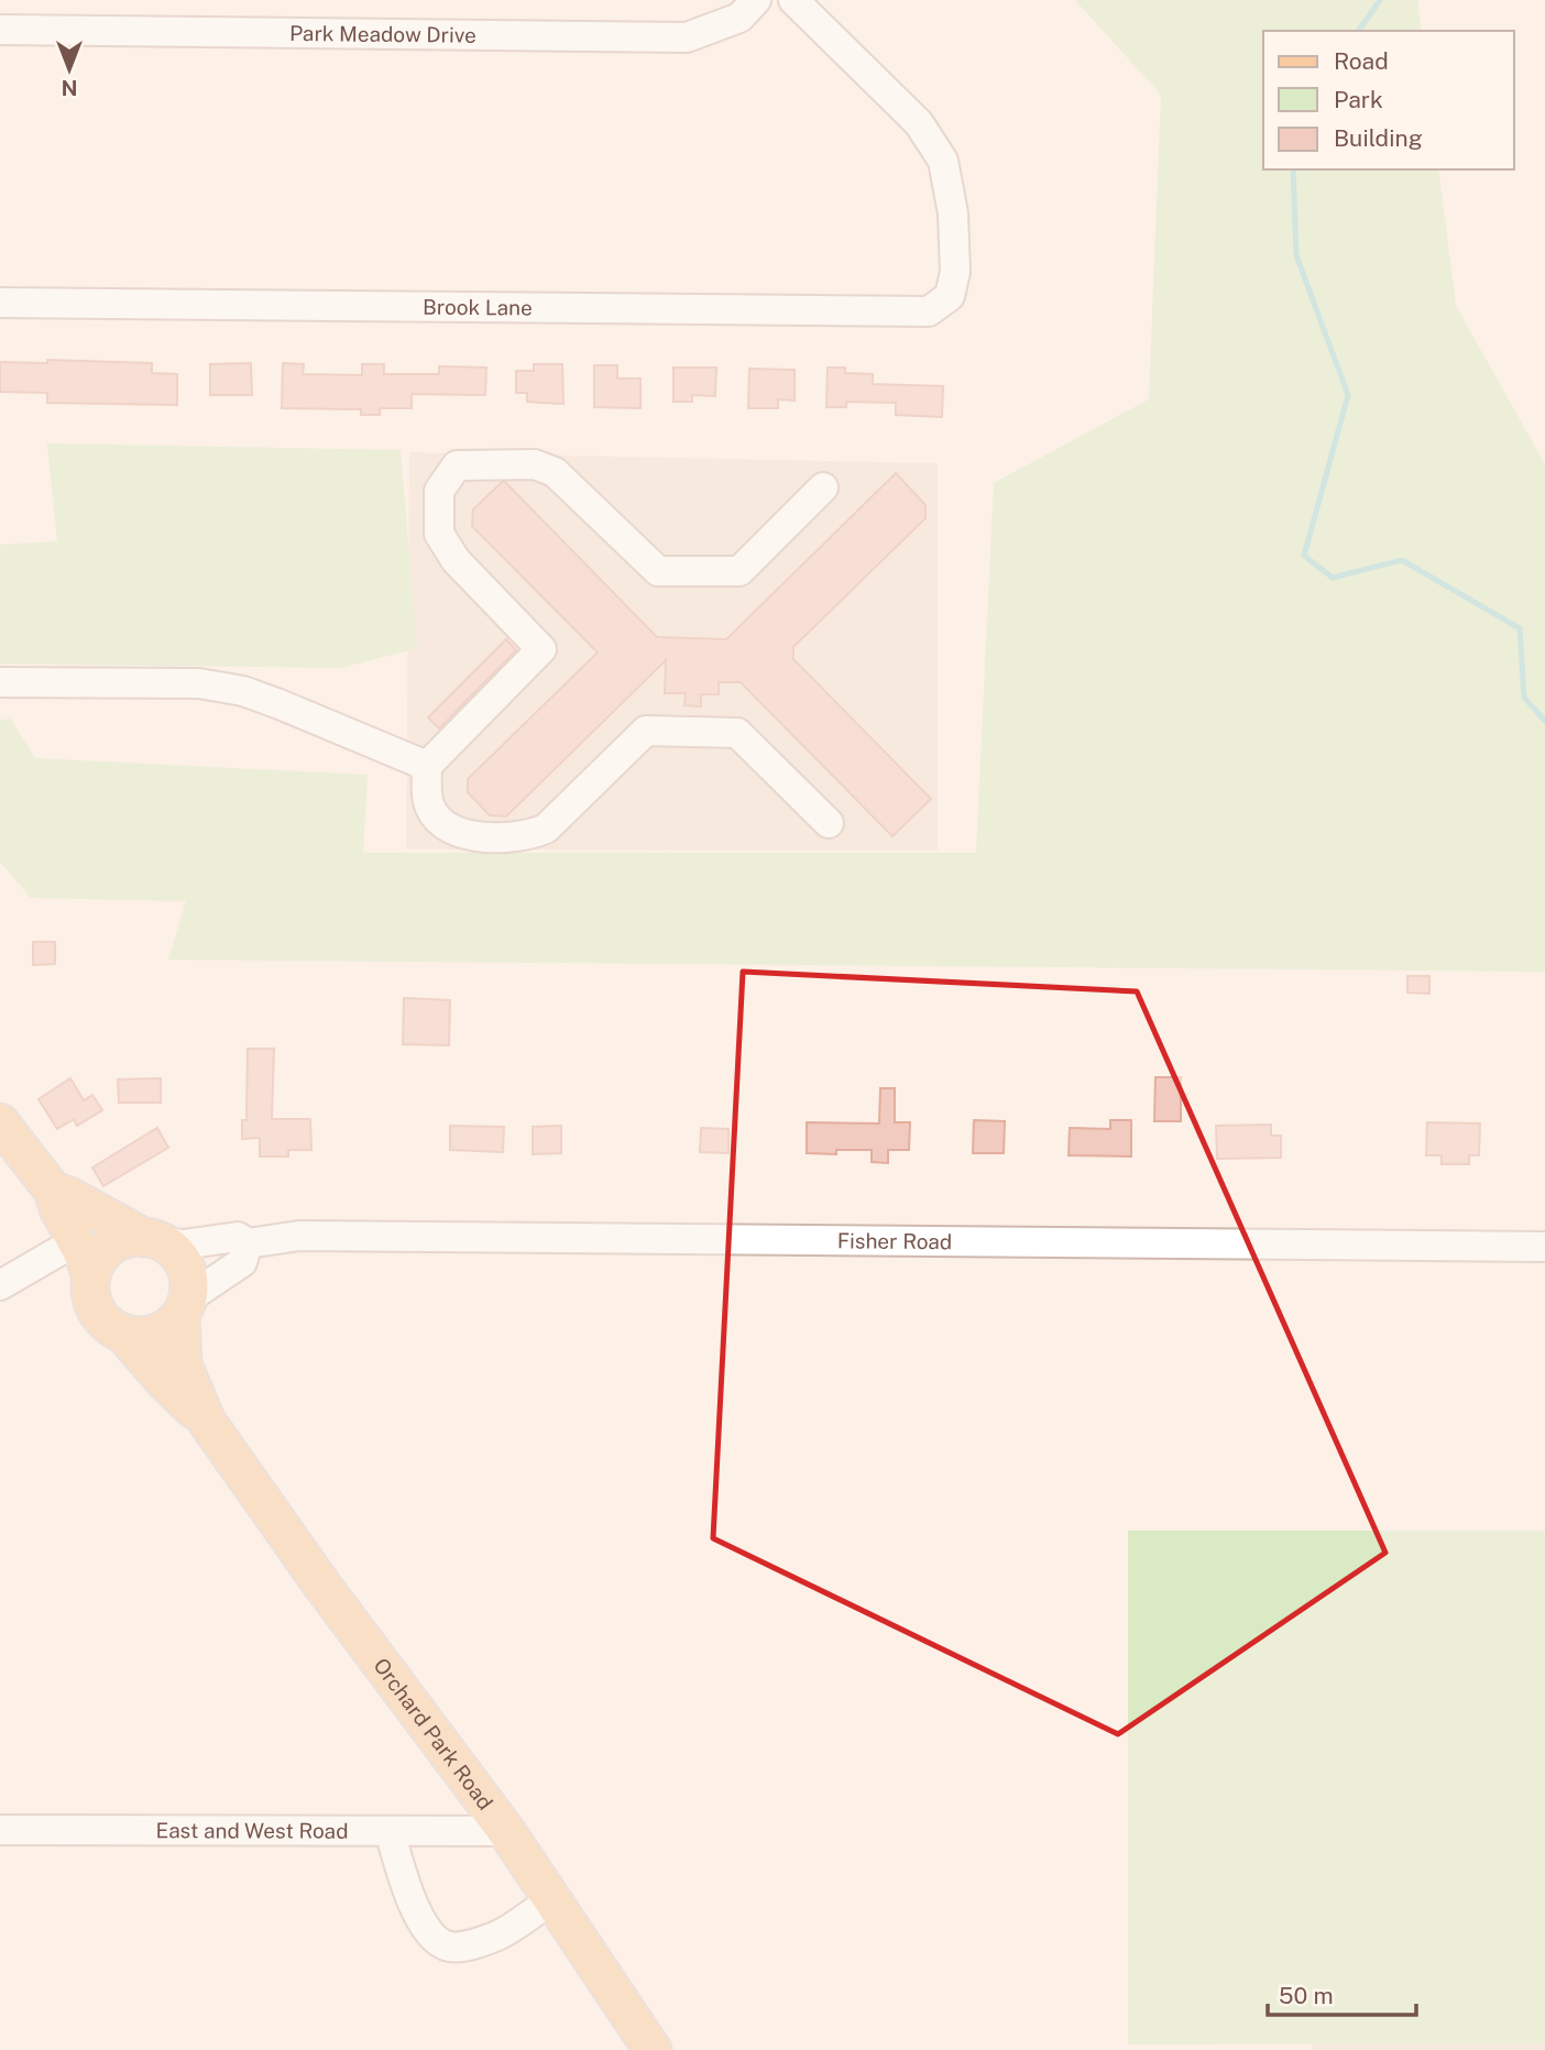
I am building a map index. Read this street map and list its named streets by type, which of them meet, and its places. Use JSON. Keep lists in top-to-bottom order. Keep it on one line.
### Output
{"streets":{"main road":["Orchard Park Road"],"street":["Park Meadow Drive","Brook Lane","Fisher Road","East and West Road"]},"crossings":[["Fisher Road","Orchard Park Road"],["Orchard Park Road","East and West Road"]],"legend":["Road","Park","Building"],"scale_bar":"50 m","north":"bottom"}
